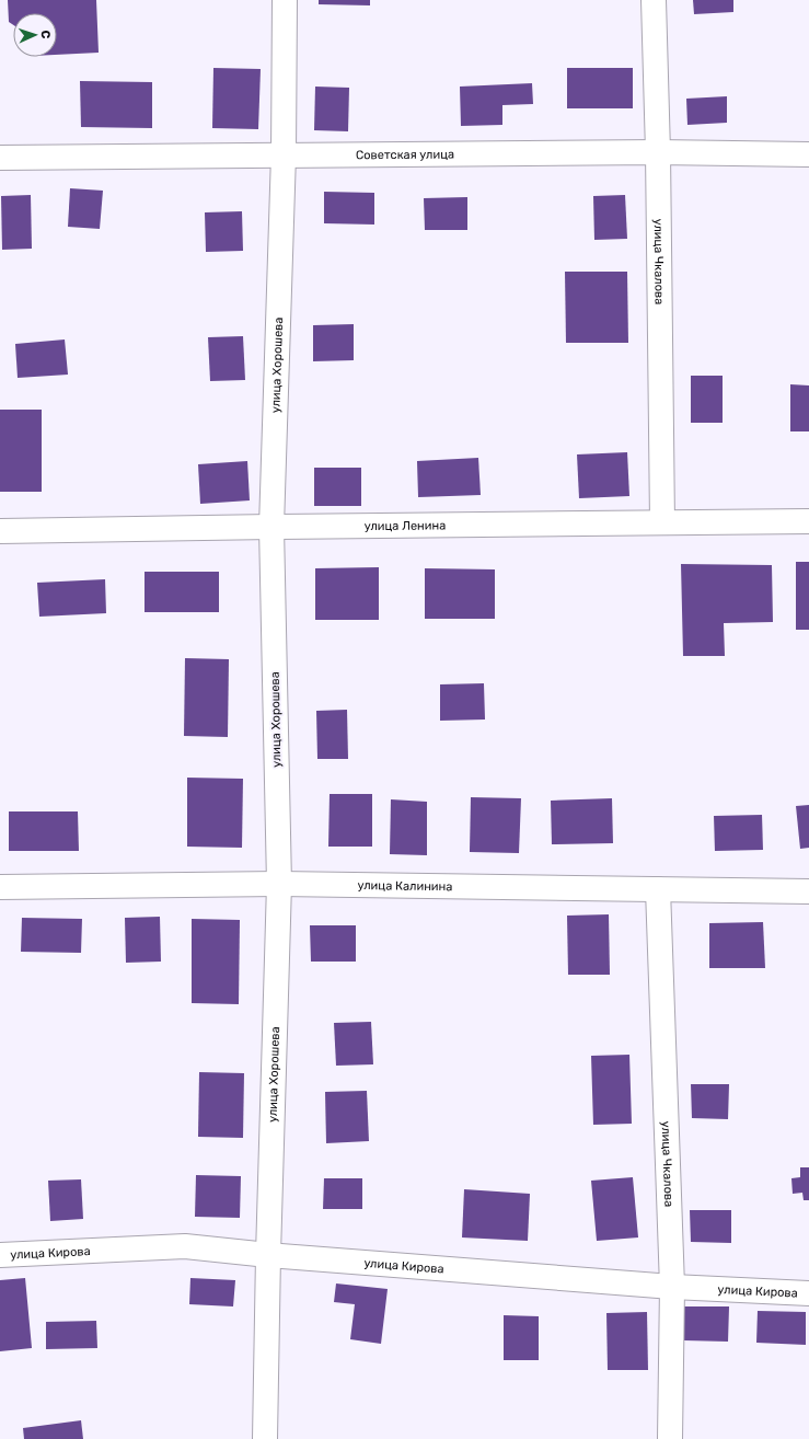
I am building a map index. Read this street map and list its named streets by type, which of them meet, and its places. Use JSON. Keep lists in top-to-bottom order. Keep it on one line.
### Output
{"streets":{"street":["Советская улица","улица Чкалова","улица Хорошева","улица Ленина","улица Калинина","улица Кирова"]},"crossings":[["Советская улица","улица Чкалова"],["Советская улица","улица Хорошева"],["улица Чкалова","улица Ленина"],["улица Чкалова","улица Калинина"],["улица Чкалова","улица Кирова"],["улица Хорошева","улица Ленина"],["улица Хорошева","улица Калинина"],["улица Хорошева","улица Кирова"]],"north":"right"}
